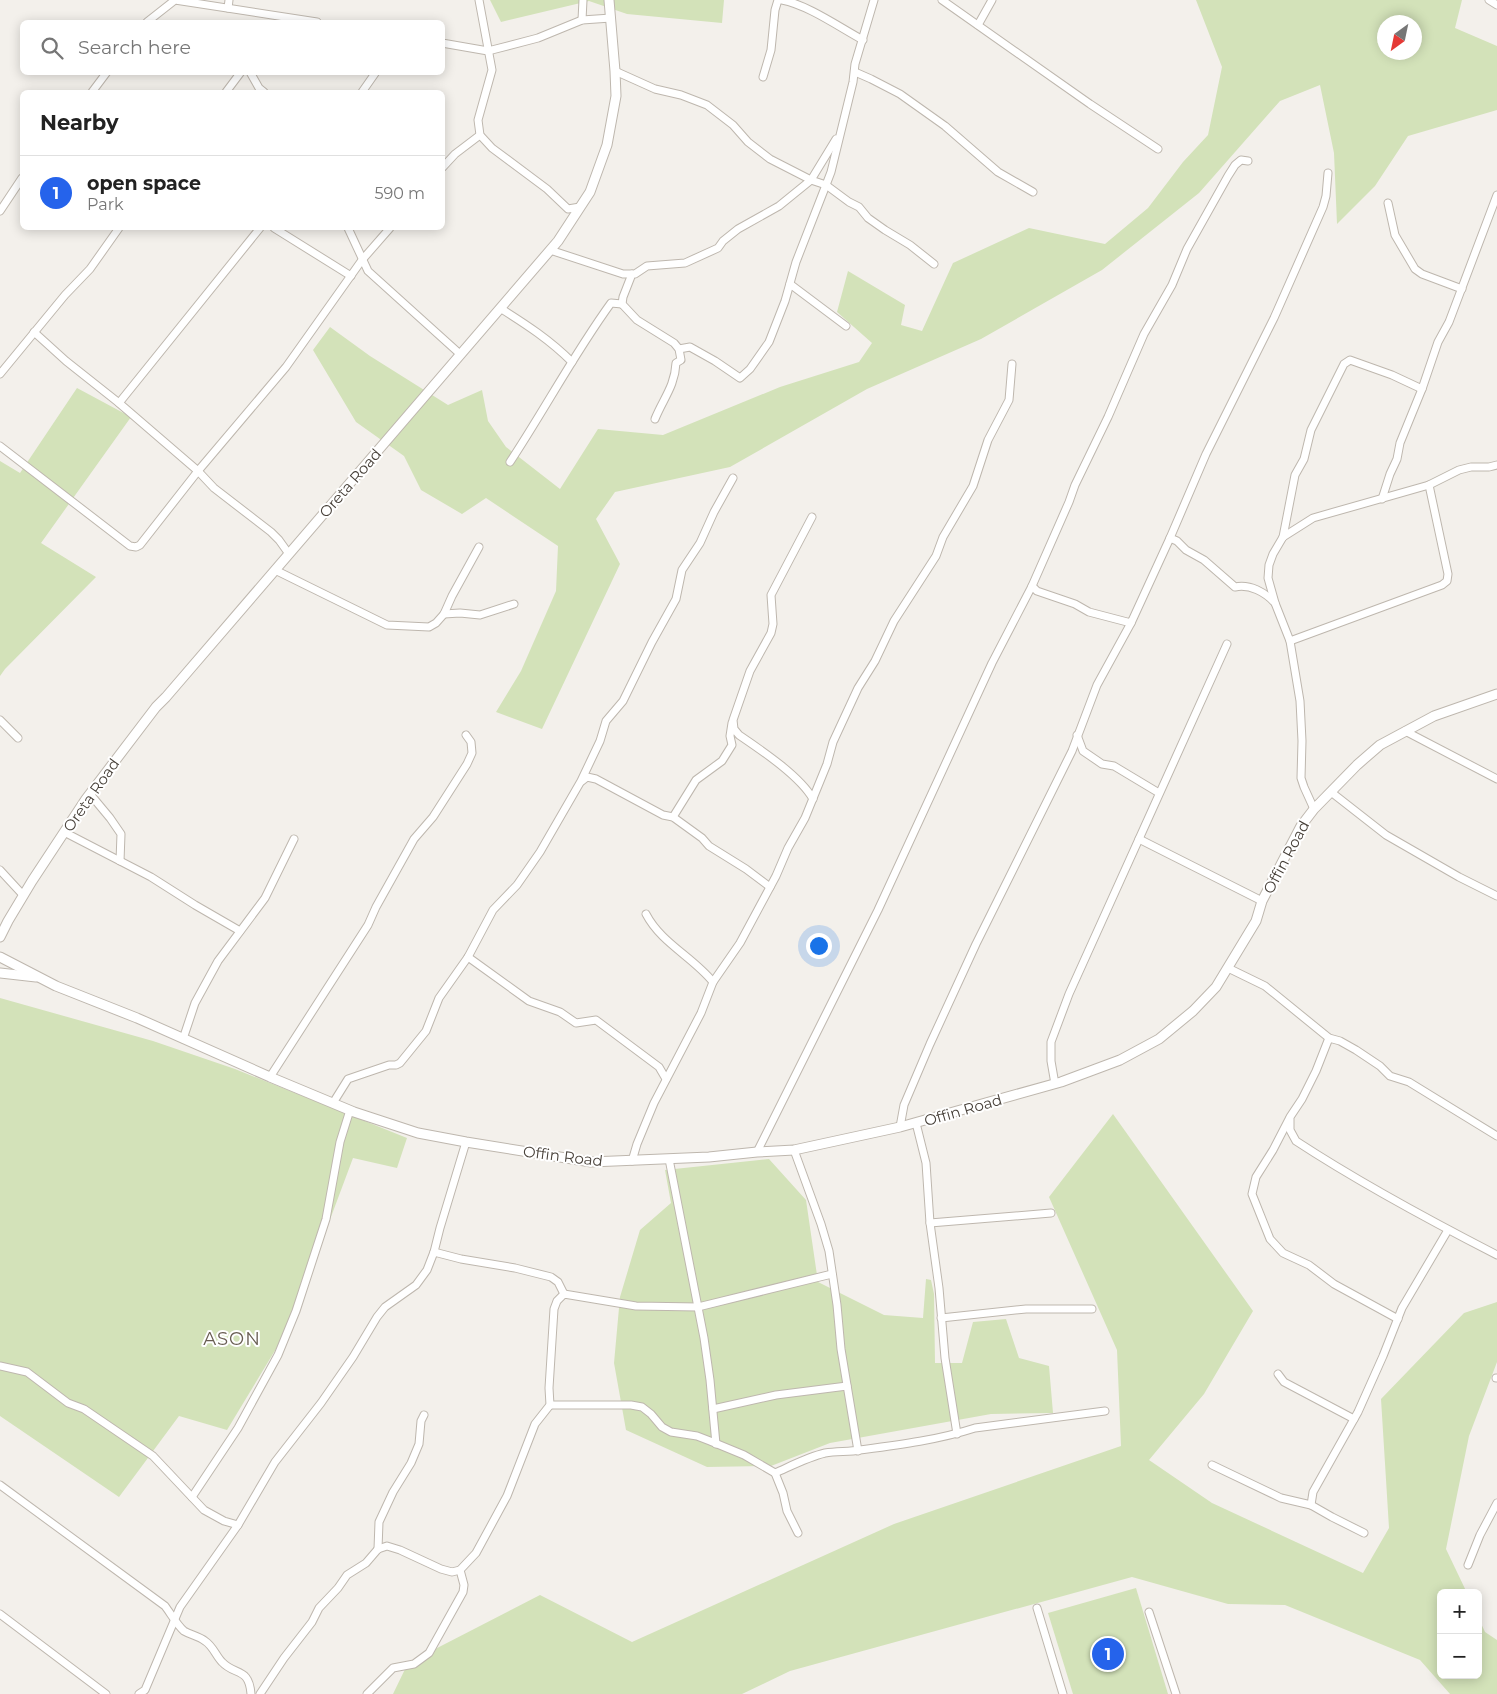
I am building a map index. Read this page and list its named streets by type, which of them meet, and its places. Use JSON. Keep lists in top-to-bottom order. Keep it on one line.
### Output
{"streets":{"street":["Oreta Road","Offin Road"]},"districts":["ASON"],"north":"bottom left","page":{"search":"Search here","heading":"Nearby","list":[{"mark":"1","name":"open space","note":"Park","value":"590 m"}],"map_buttons":["+","−"],"pins":"1"}}
